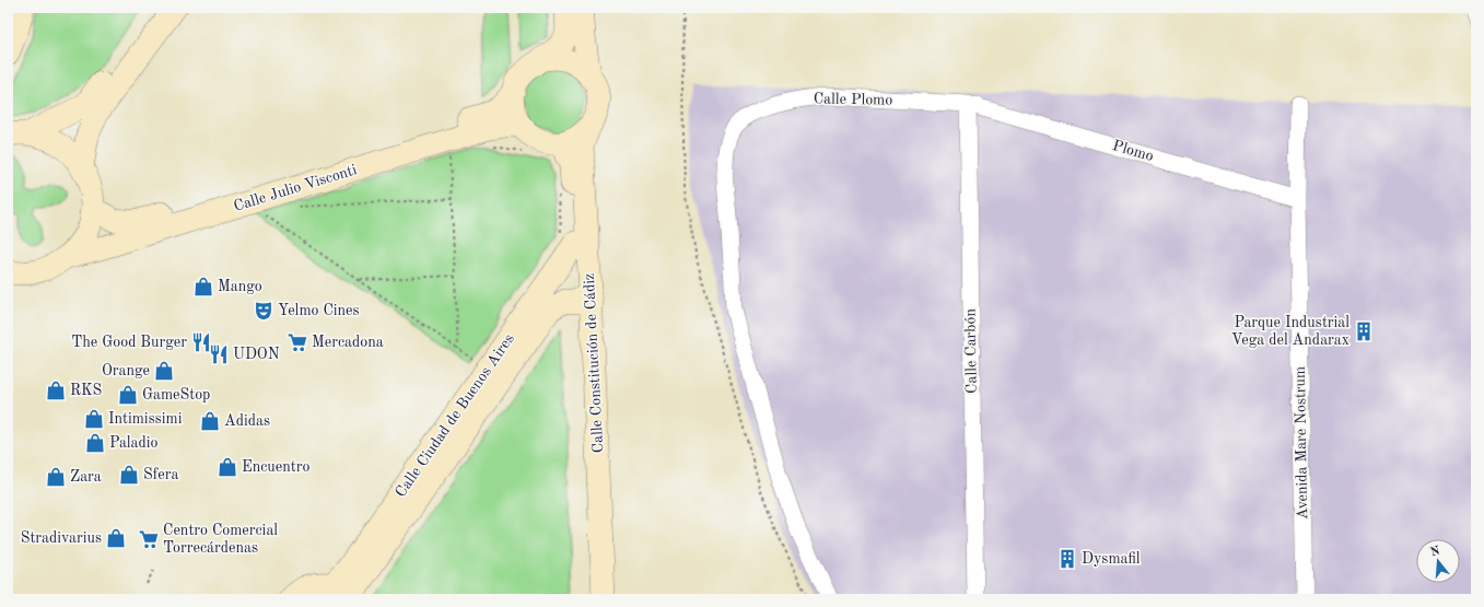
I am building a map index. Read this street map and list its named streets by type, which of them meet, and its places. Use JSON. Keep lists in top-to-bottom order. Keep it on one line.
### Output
{"streets":{"street":["Calle Plomo","Plomo","Calle Julio Visconti","Calle Carbón","Calle Constitución de Cádiz","Calle Ciudad de Buenos Aires","Avenida Mare Nostrum"]},"crossings":[["Calle Plomo","Plomo"],["Calle Plomo","Calle Carbón"],["Plomo","Calle Carbón"],["Plomo","Avenida Mare Nostrum"],["Calle Julio Visconti","Calle Constitución de Cádiz"],["Calle Constitución de Cádiz","Calle Ciudad de Buenos Aires"]],"places":{"shop":["Mango","Orange","RKS","GameStop","Intimissimi","Adidas","Paladio","Encuentro","Sfera","Zara","Stradivarius"],"theatre":["Yelmo Cines"],"building":["Parque Industrial Vega del Andarax","Dysmafil"],"restaurant":["The Good Burger","UDON"],"supermarket":["Mercadona","Centro Comercial Torrecárdenas"]},"north":"top"}
